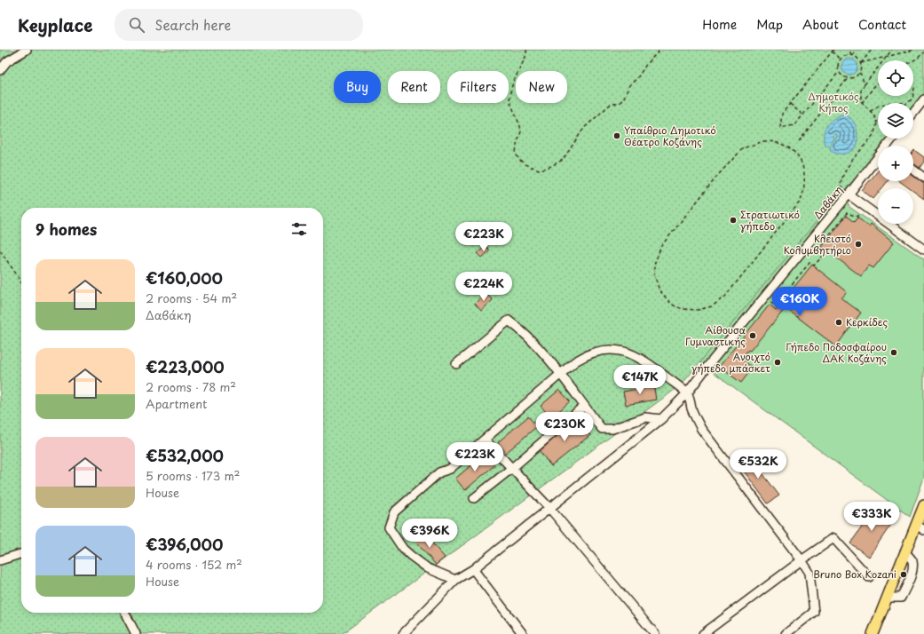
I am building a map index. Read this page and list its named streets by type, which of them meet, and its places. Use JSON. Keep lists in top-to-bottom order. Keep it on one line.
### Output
{"streets":{"street":["Δαβάκη"]},"parks":["Δημοτικός Κήπος"],"places":["Υπαίθριο Δημοτικό Θέατρο Κοζάνης","Στρατιωτικό γήπεδο","Κλειστό Κολυμβητήριο","Κερκίδες","Αίθουσα Γυμναστικής","Γήπεδο Ποδοσφαίρου ΔΑΚ Κοζάνης","Ανοιχτό γήπεδο μπάσκετ","Bruno Box Kozani"],"page":{"header":"Keyplace","search":"Search here","nav":["Home","Map","About","Contact"],"map_buttons":["+","−"],"chip":["Buy","Rent","Filters","New"],"heading":"9 homes","price":["€223K","€224K","€160K","€147K","€230K","€223K","€532K","€333K","€396K"],"list":[{"name":"€160,000","note":"2 rooms · 54 m² · Δαβάκη"},{"name":"€223,000","note":"2 rooms · 78 m² · Apartment"},{"name":"€532,000","note":"5 rooms · 173 m² · House"},{"name":"€396,000","note":"4 rooms · 152 m² · House"}]}}
